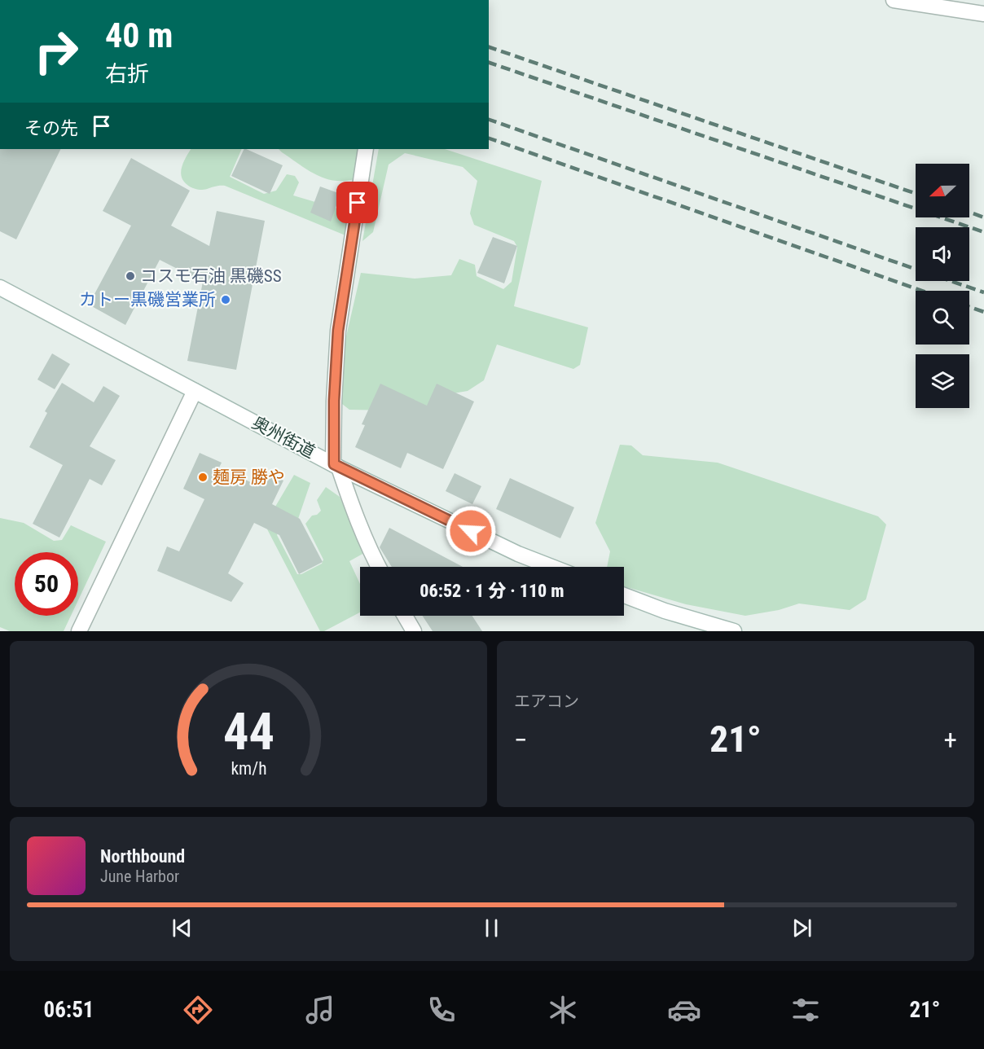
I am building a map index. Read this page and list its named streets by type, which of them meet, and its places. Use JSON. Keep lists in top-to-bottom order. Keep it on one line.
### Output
{"streets":{"street":["奥州街道"]},"places":["コスモ石油 黒磯SS","カトー黒磯営業所","麺房 勝や"],"north":"left","page":{"turn":["40 m","右折"],"then":"その先","limit":"50","trip":"06:52 · 1 分 · 110 m","tile":"エアコン","heat":["−","21°","+"],"song":["Northbound","June Harbor"],"tabs":["06:51","21°"],"gauge":["44","km/h"]}}
